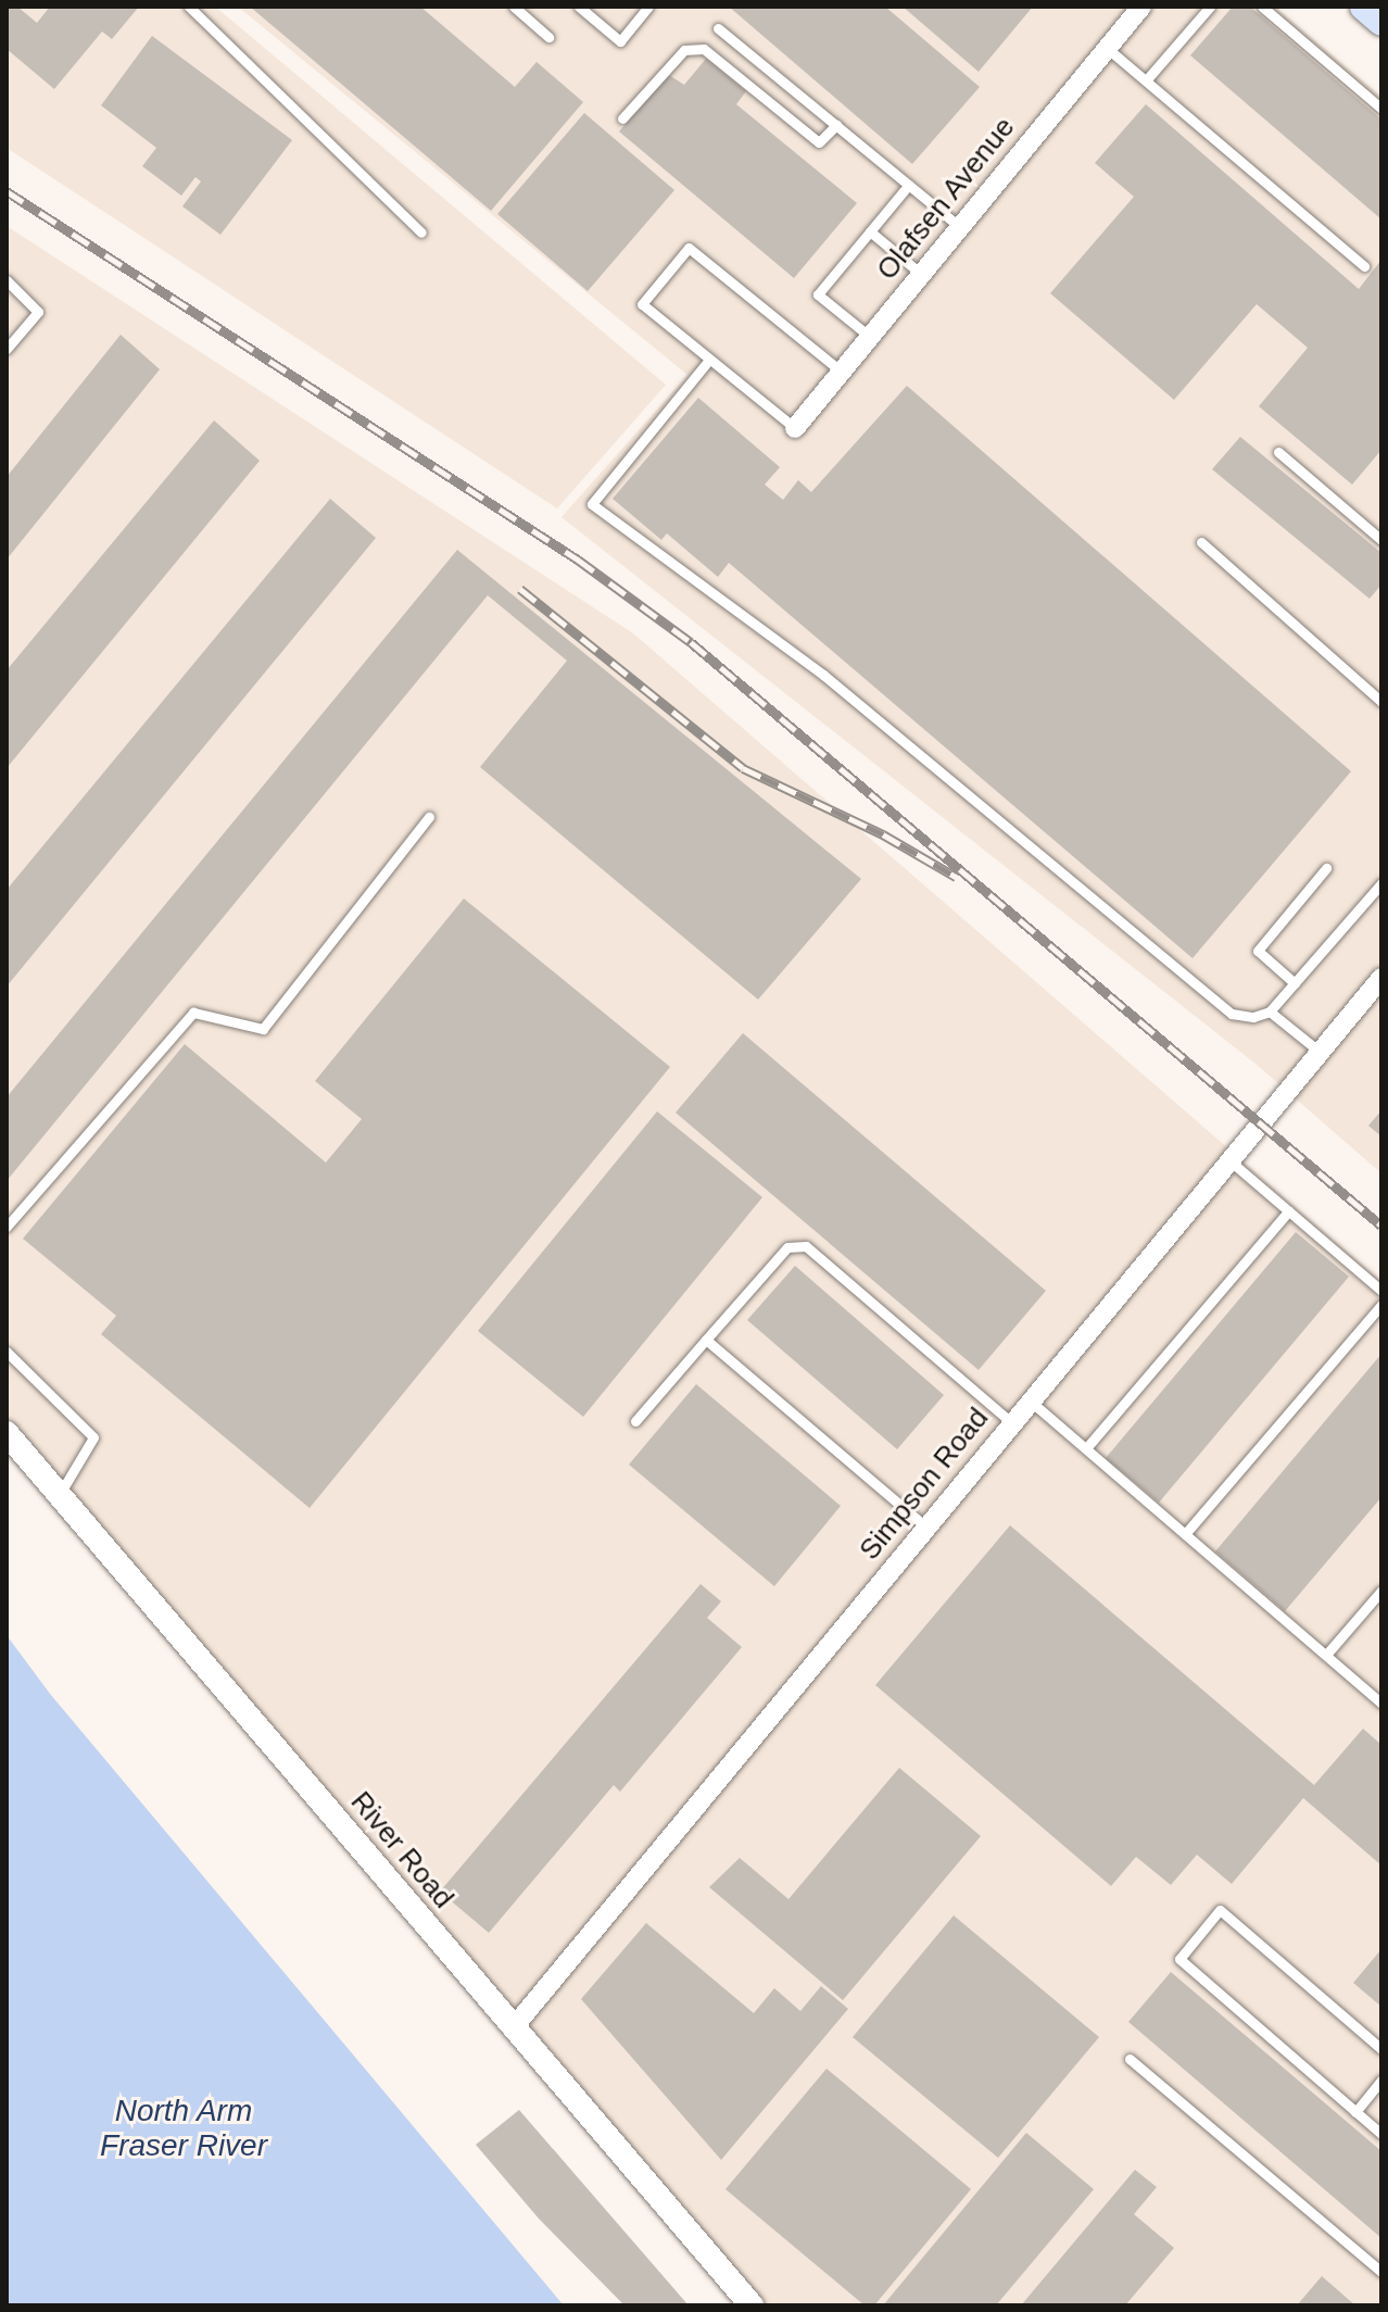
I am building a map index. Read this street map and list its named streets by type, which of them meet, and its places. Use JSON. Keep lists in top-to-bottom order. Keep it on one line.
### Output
{"streets":{"street":["Olafsen Avenue","Simpson Road","River Road"]},"crossings":[["Simpson Road","River Road"]],"water":["North Arm Fraser River"]}
